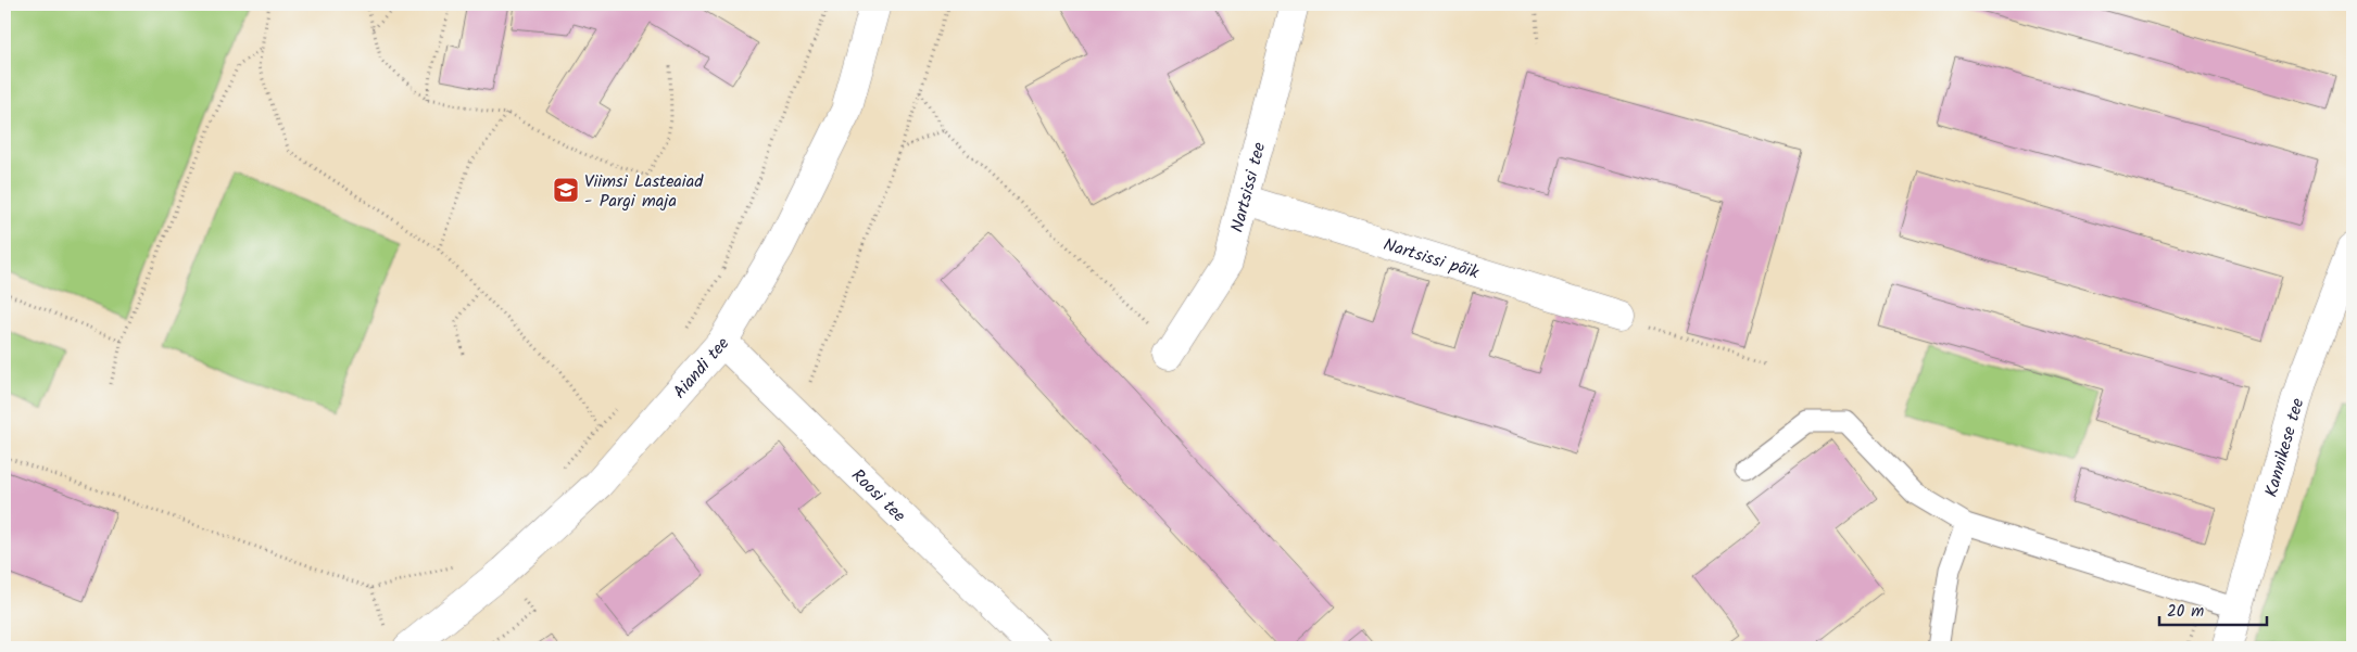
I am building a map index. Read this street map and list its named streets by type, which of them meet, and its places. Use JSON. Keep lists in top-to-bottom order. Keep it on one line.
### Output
{"streets":{"street":["Nartsissi tee","Nartsissi põik","Aiandi tee","Kannikese tee","Roosi tee"]},"crossings":[["Nartsissi tee","Nartsissi põik"],["Aiandi tee","Roosi tee"]],"places":{"school or university":["Viimsi Lasteaiad - Pargi maja"]},"scale_bar":"20 m"}
